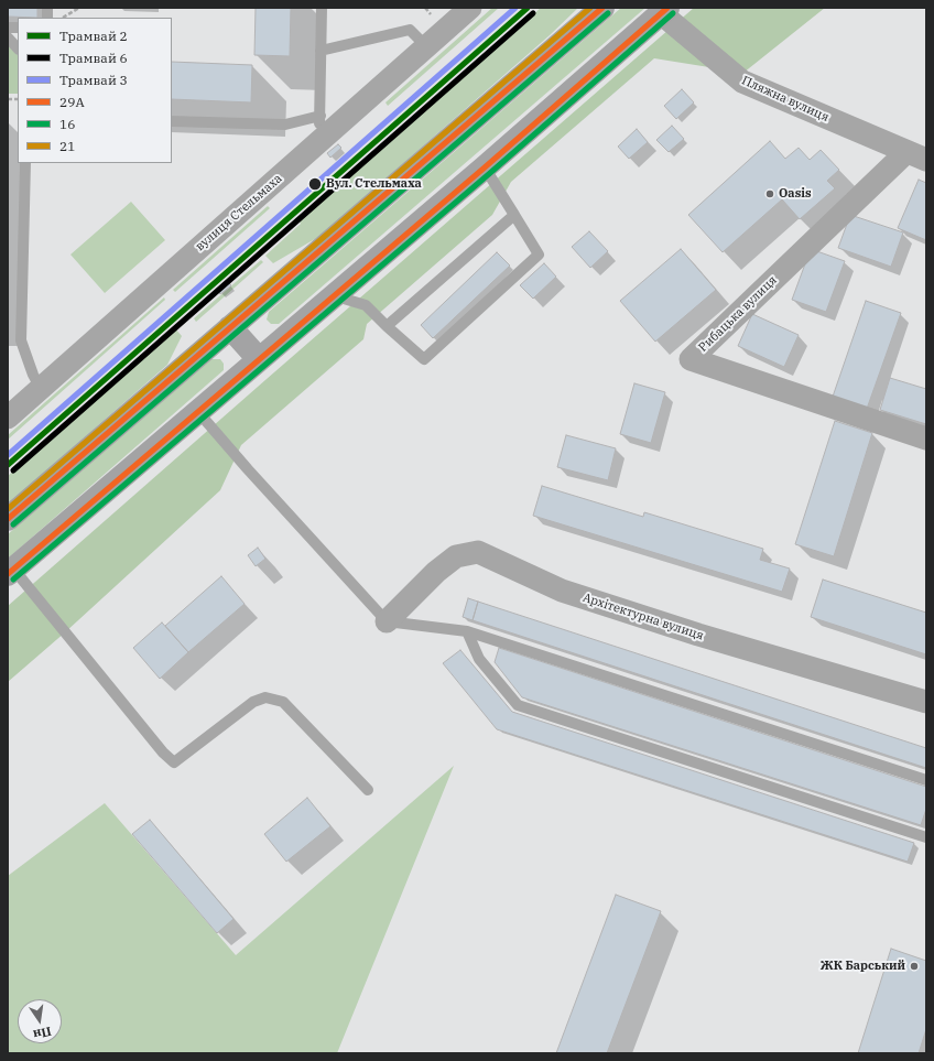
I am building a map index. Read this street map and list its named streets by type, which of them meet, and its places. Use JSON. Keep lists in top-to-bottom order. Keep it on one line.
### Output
{"streets":{"street":["Пляжна вулиця","вулиця Стельмаха","Рибацька вулиця","Архітектурна вулиця"]},"crossings":[["Пляжна вулиця","Рибацька вулиця"]],"places":["Вул. Стельмаха","Oasis","ЖК Барський"],"lines":["tram line 2","tram line 3","transit line 29А","transit line 21","tram line 6","transit line 16"],"legend":["Трамвай 2","Трамвай 6","Трамвай 3","29А","16","21"],"north":"bottom"}
